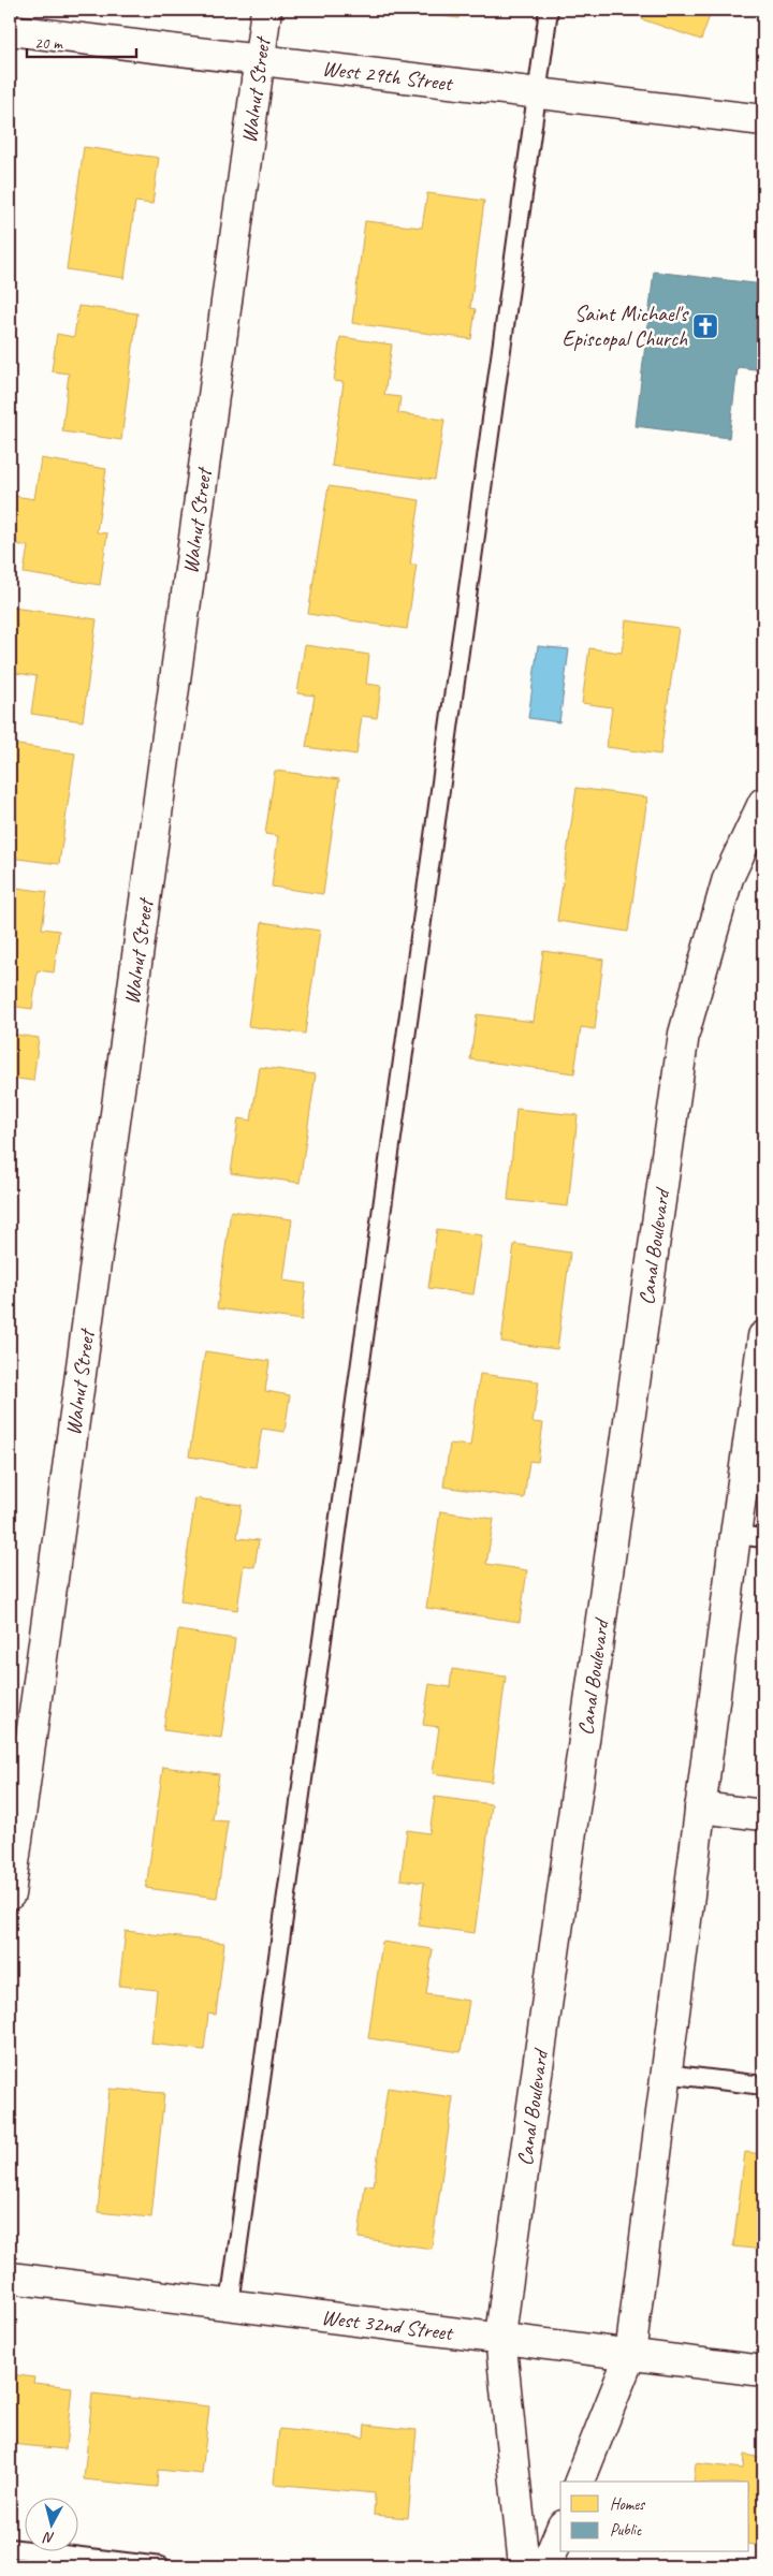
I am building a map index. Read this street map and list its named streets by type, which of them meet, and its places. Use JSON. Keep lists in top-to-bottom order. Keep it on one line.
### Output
{"streets":{"street":["West 29th Street","Walnut Street","Canal Boulevard","West 32nd Street"]},"crossings":[["West 29th Street","Walnut Street"],["Canal Boulevard","West 32nd Street"]],"places":{"church":["Saint Michael's Episcopal Church"]},"legend":["Homes","Public"],"scale_bar":"20 m","north":"bottom"}
